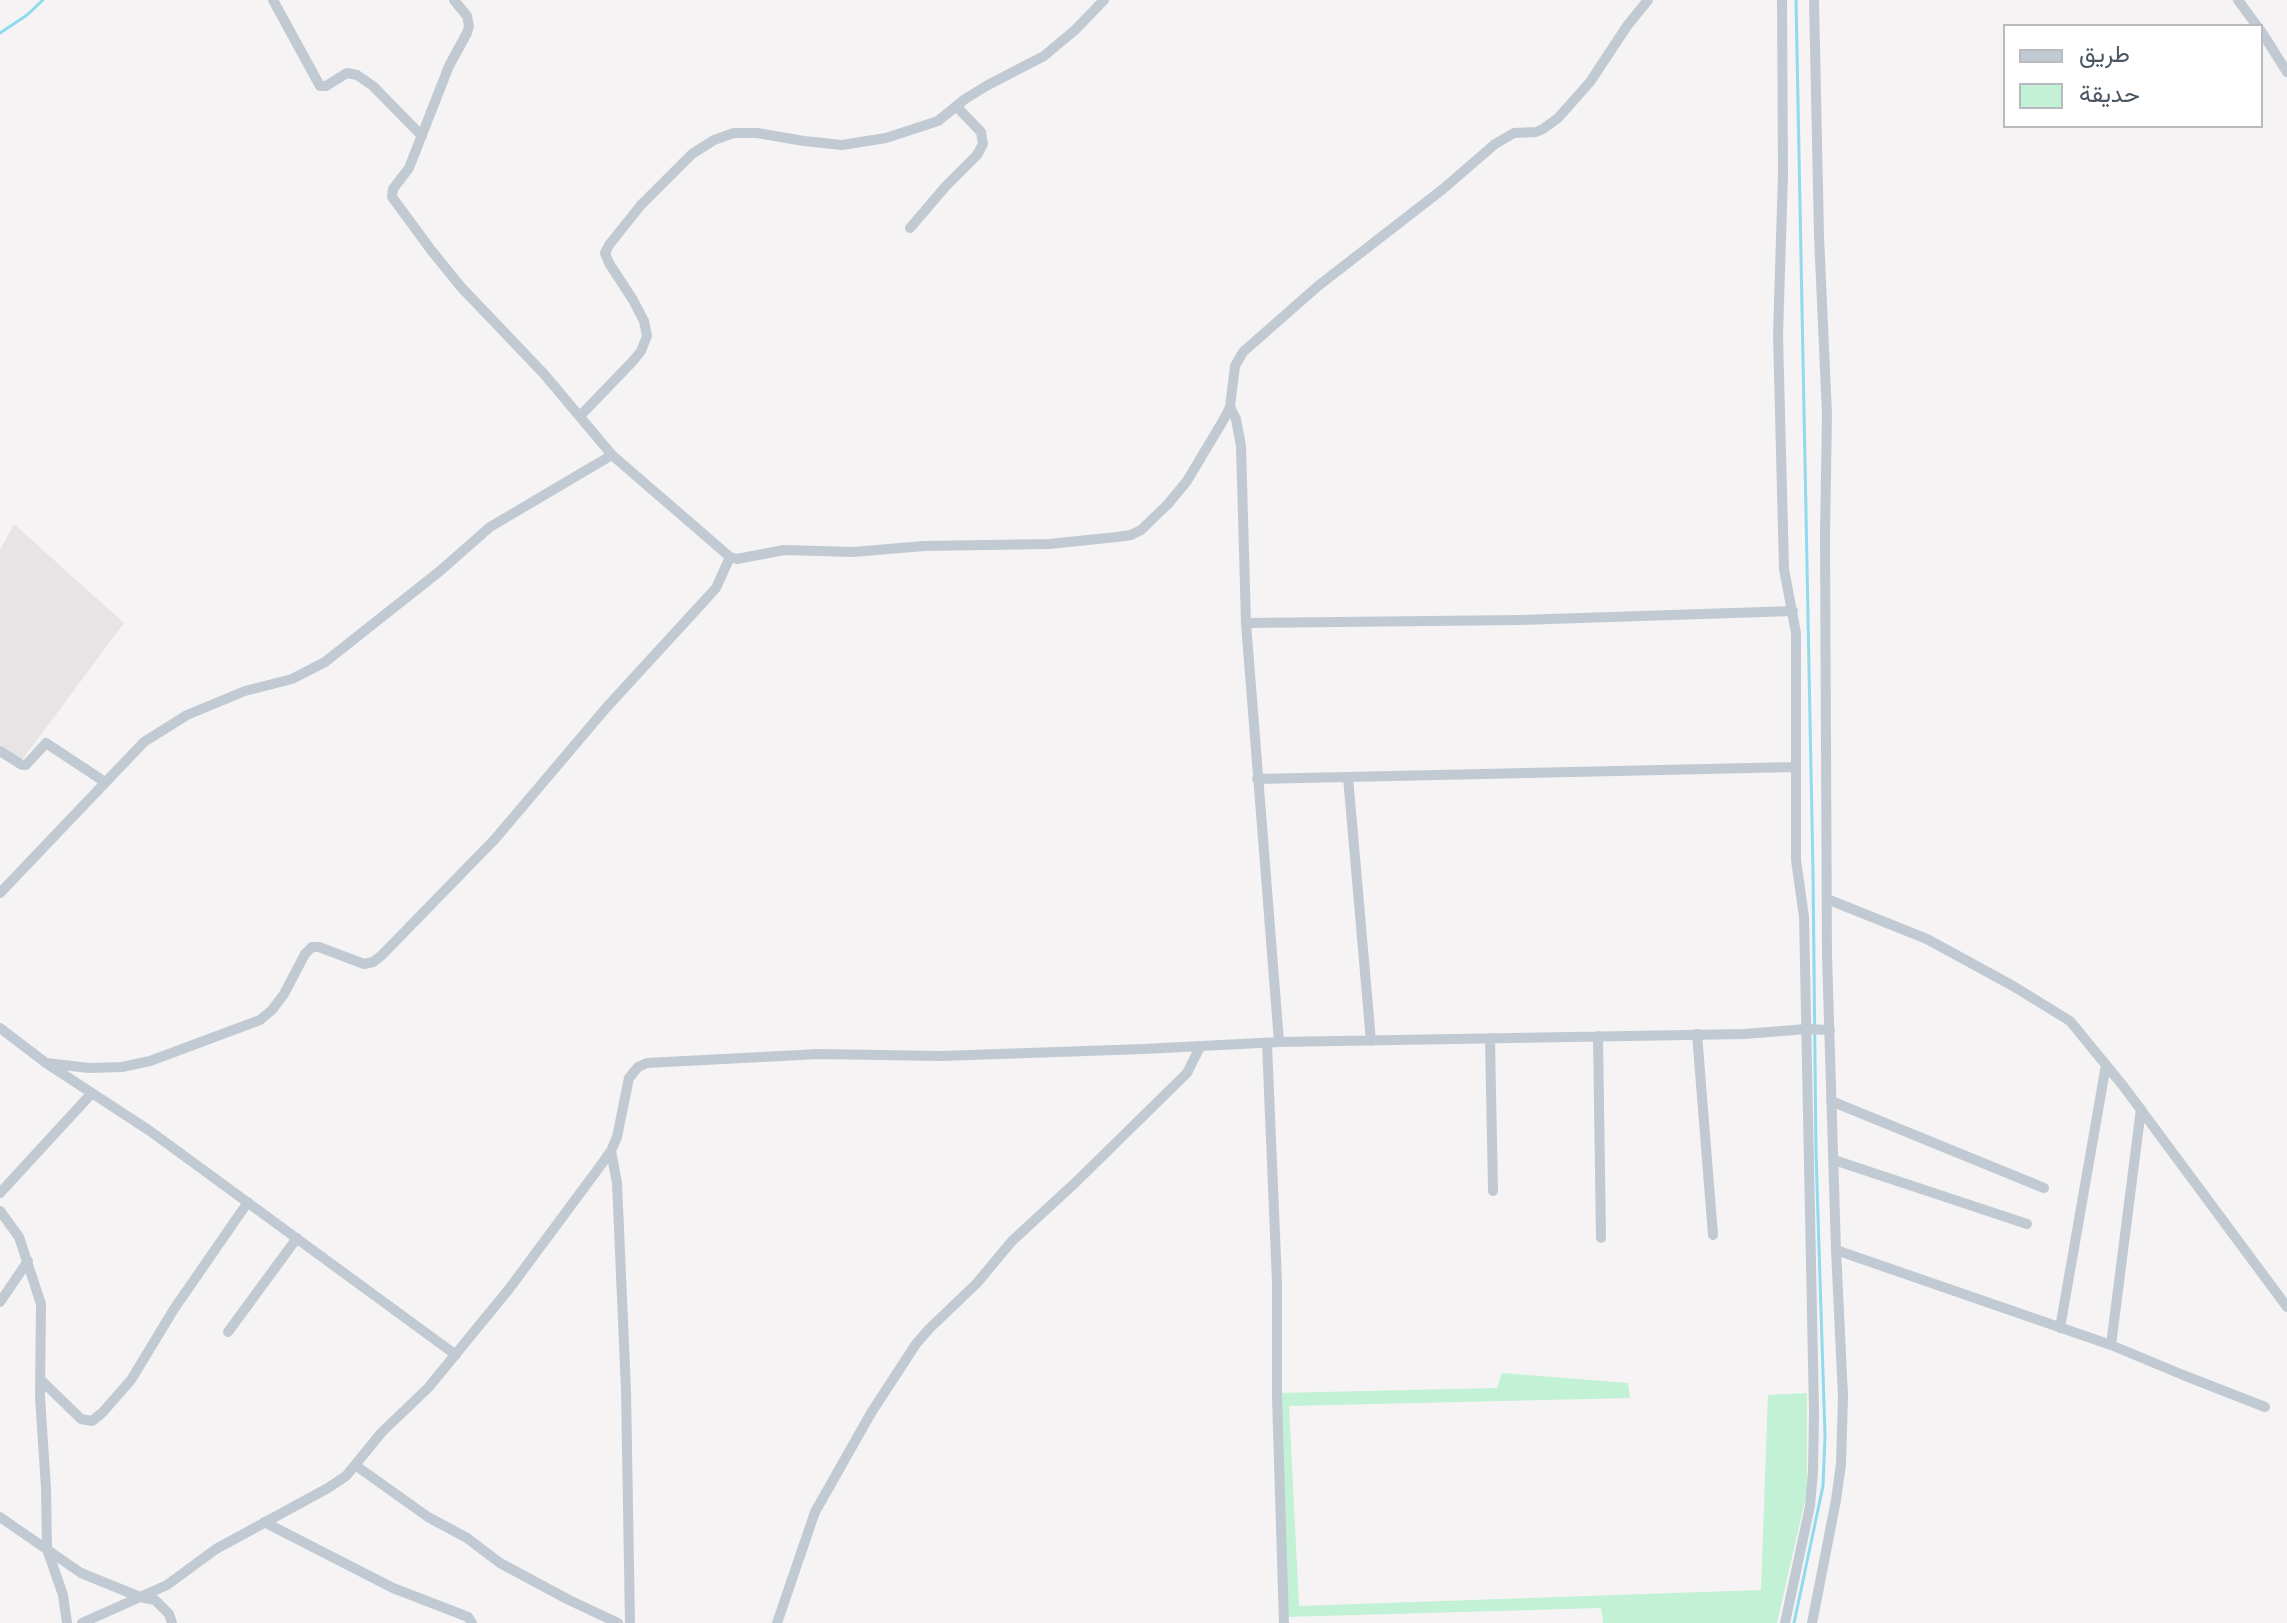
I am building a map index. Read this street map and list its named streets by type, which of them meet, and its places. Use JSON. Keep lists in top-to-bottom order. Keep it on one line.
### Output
{"legend":["طريق","حديقة"]}
